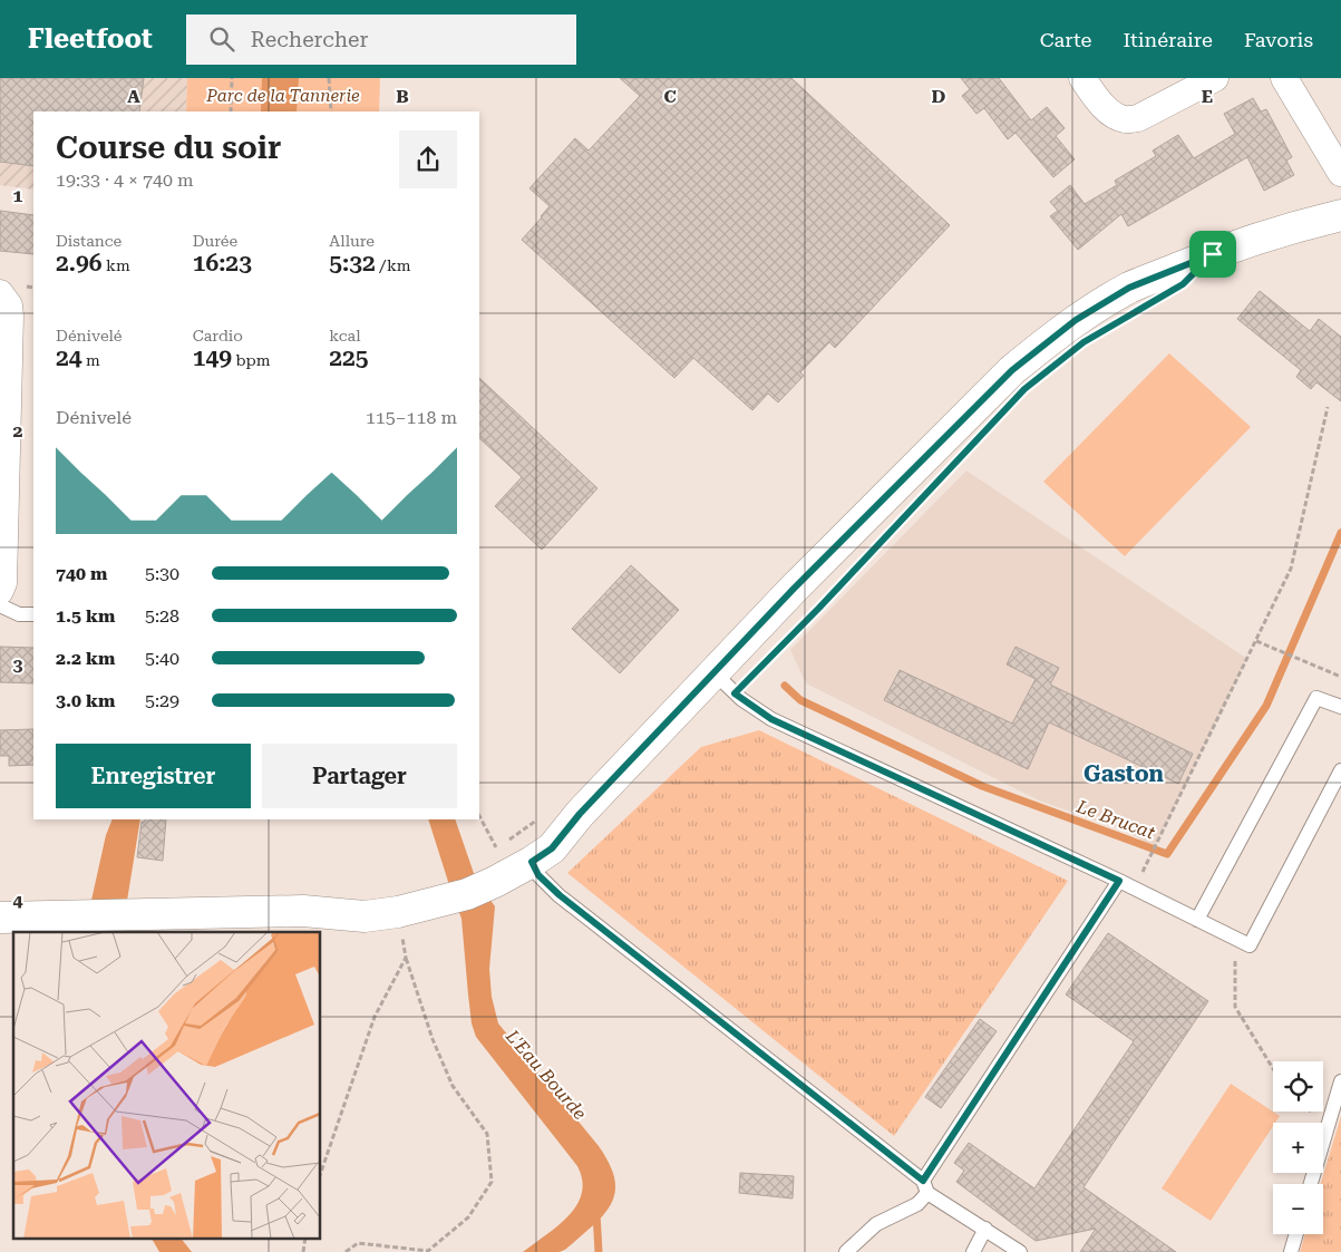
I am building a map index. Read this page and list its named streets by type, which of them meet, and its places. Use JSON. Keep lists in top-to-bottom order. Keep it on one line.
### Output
{"districts":["Gaston"],"water":["Le Brucat","L'Eau Bourde"],"parks":["Parc de la Tannerie"],"page":{"header":"Fleetfoot","search":"Rechercher","nav":["Carte","Itinéraire","Favoris"],"heading":["Course du soir","19:33 · 4 × 740 m"],"stats":[["Distance","2.96 km"],["Durée","16:23"],["Allure","5:32 /km"],["Dénivelé","24 m"],["Cardio","149 bpm"],["kcal","225"]],"chart":["Dénivelé","115–118 m"],"list":[{"name":"740 m","note":"5:30"},{"name":"1.5 km","note":"5:28"},{"name":"2.2 km","note":"5:40"},{"name":"3.0 km","note":"5:29"}],"buttons":["Enregistrer","Partager"],"map_buttons":["+","−"]},"grid":{"columns":["A","B","C","D","E"],"rows":["1","2","3","4"]}}
